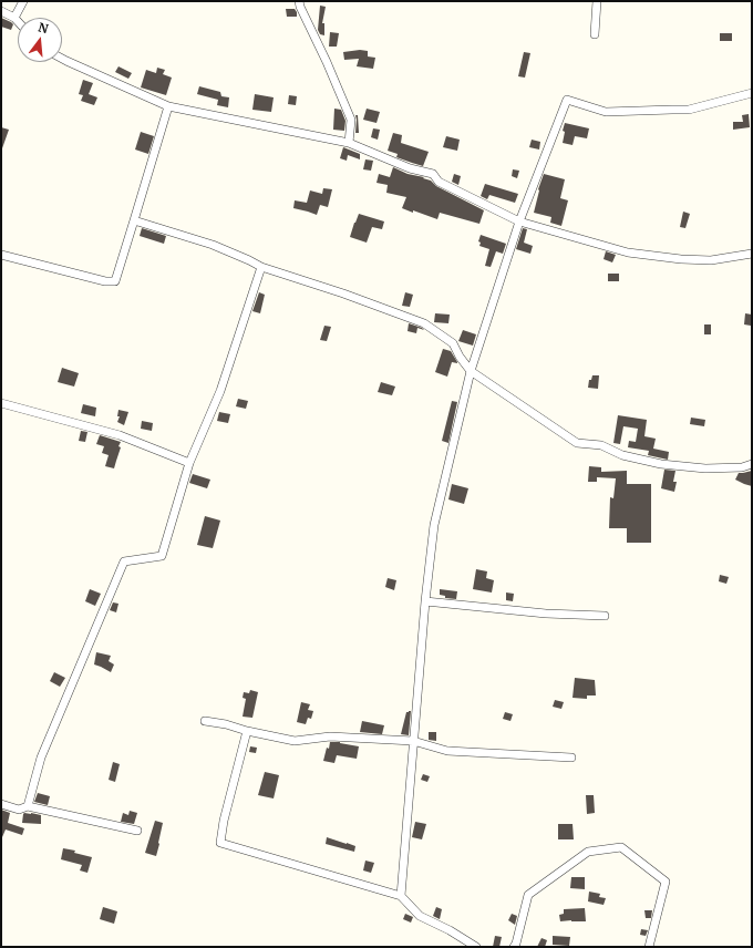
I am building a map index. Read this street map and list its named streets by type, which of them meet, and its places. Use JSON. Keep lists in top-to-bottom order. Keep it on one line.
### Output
{"north":"top"}
